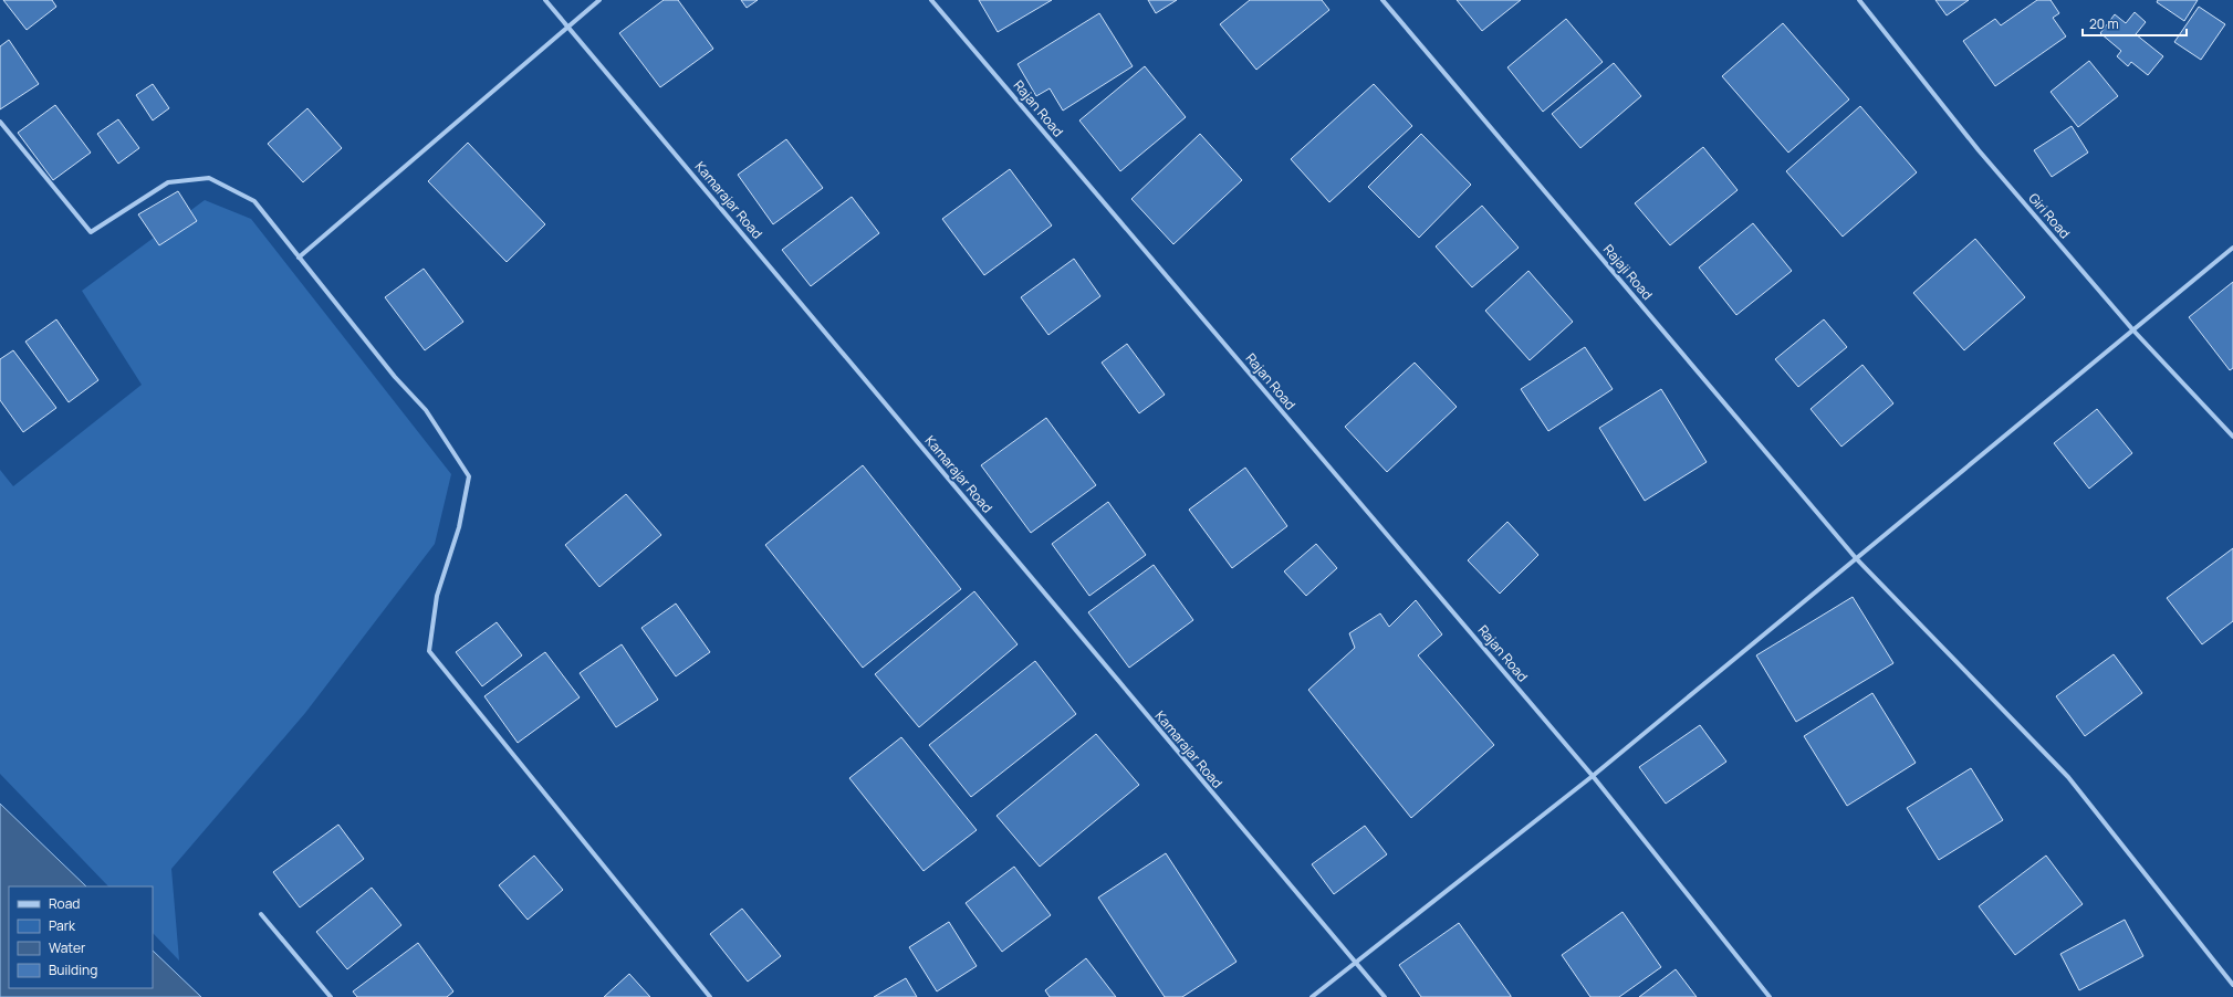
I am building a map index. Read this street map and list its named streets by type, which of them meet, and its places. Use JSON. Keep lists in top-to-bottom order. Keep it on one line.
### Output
{"streets":{"street":["Rajan Road","Kamarajar Road","Giri Road","Rajaji Road"]},"legend":["Road","Park","Water","Building"],"scale_bar":"20 m"}
